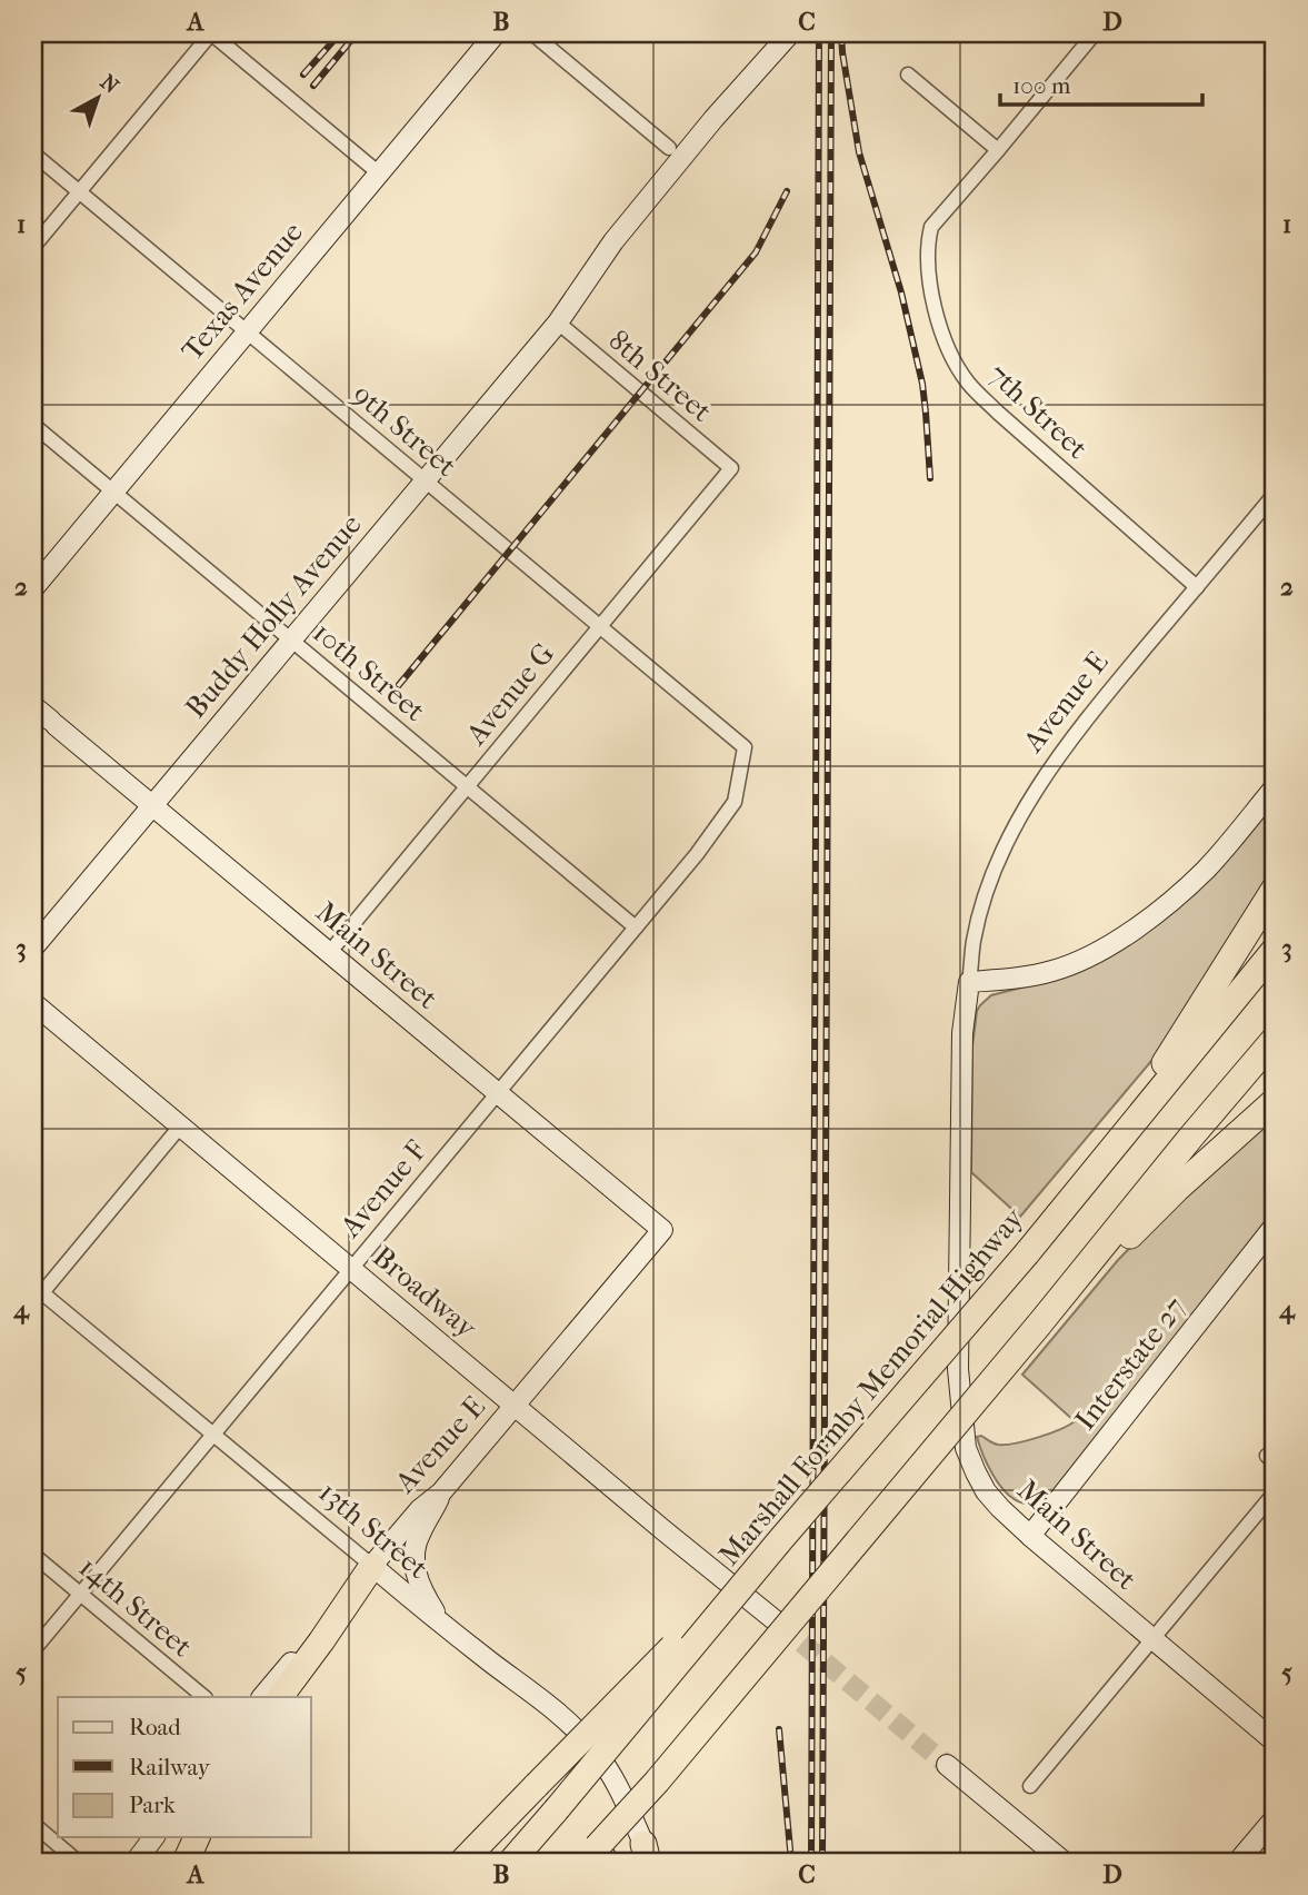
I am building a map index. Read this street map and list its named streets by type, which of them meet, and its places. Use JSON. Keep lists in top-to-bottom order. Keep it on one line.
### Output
{"streets":{"highway":["Marshall Formby Memorial Highway"],"main road":["Texas Avenue","Buddy Holly Avenue","Avenue E","Main Street","Broadway","Interstate 27","13th Street"],"street":["8th Street","7th Street","9th Street","10th Street","Avenue G","Avenue F","14th Street"]},"crossings":[["Texas Avenue","9th Street"],["Texas Avenue","10th Street"],["8th Street","Buddy Holly Avenue"],["8th Street","Avenue G"],["7th Street","Avenue E"],["9th Street","Buddy Holly Avenue"],["9th Street","Avenue G"],["9th Street","Avenue F"],["Buddy Holly Avenue","10th Street"],["Buddy Holly Avenue","Main Street"],["10th Street","Avenue G"],["10th Street","Avenue F"],["Avenue G","Main Street"],["Avenue E","Main Street"],["Avenue E","Broadway"],["Avenue E","13th Street"],["Main Street","Avenue F"],["Main Street","Interstate 27"],["Avenue F","Broadway"],["Avenue F","13th Street"],["Avenue F","14th Street"]],"legend":["Road","Railway","Park"],"scale_bar":"100 m","north":"top right","grid":{"columns":["A","B","C","D"],"rows":["1","2","3","4","5"]}}
